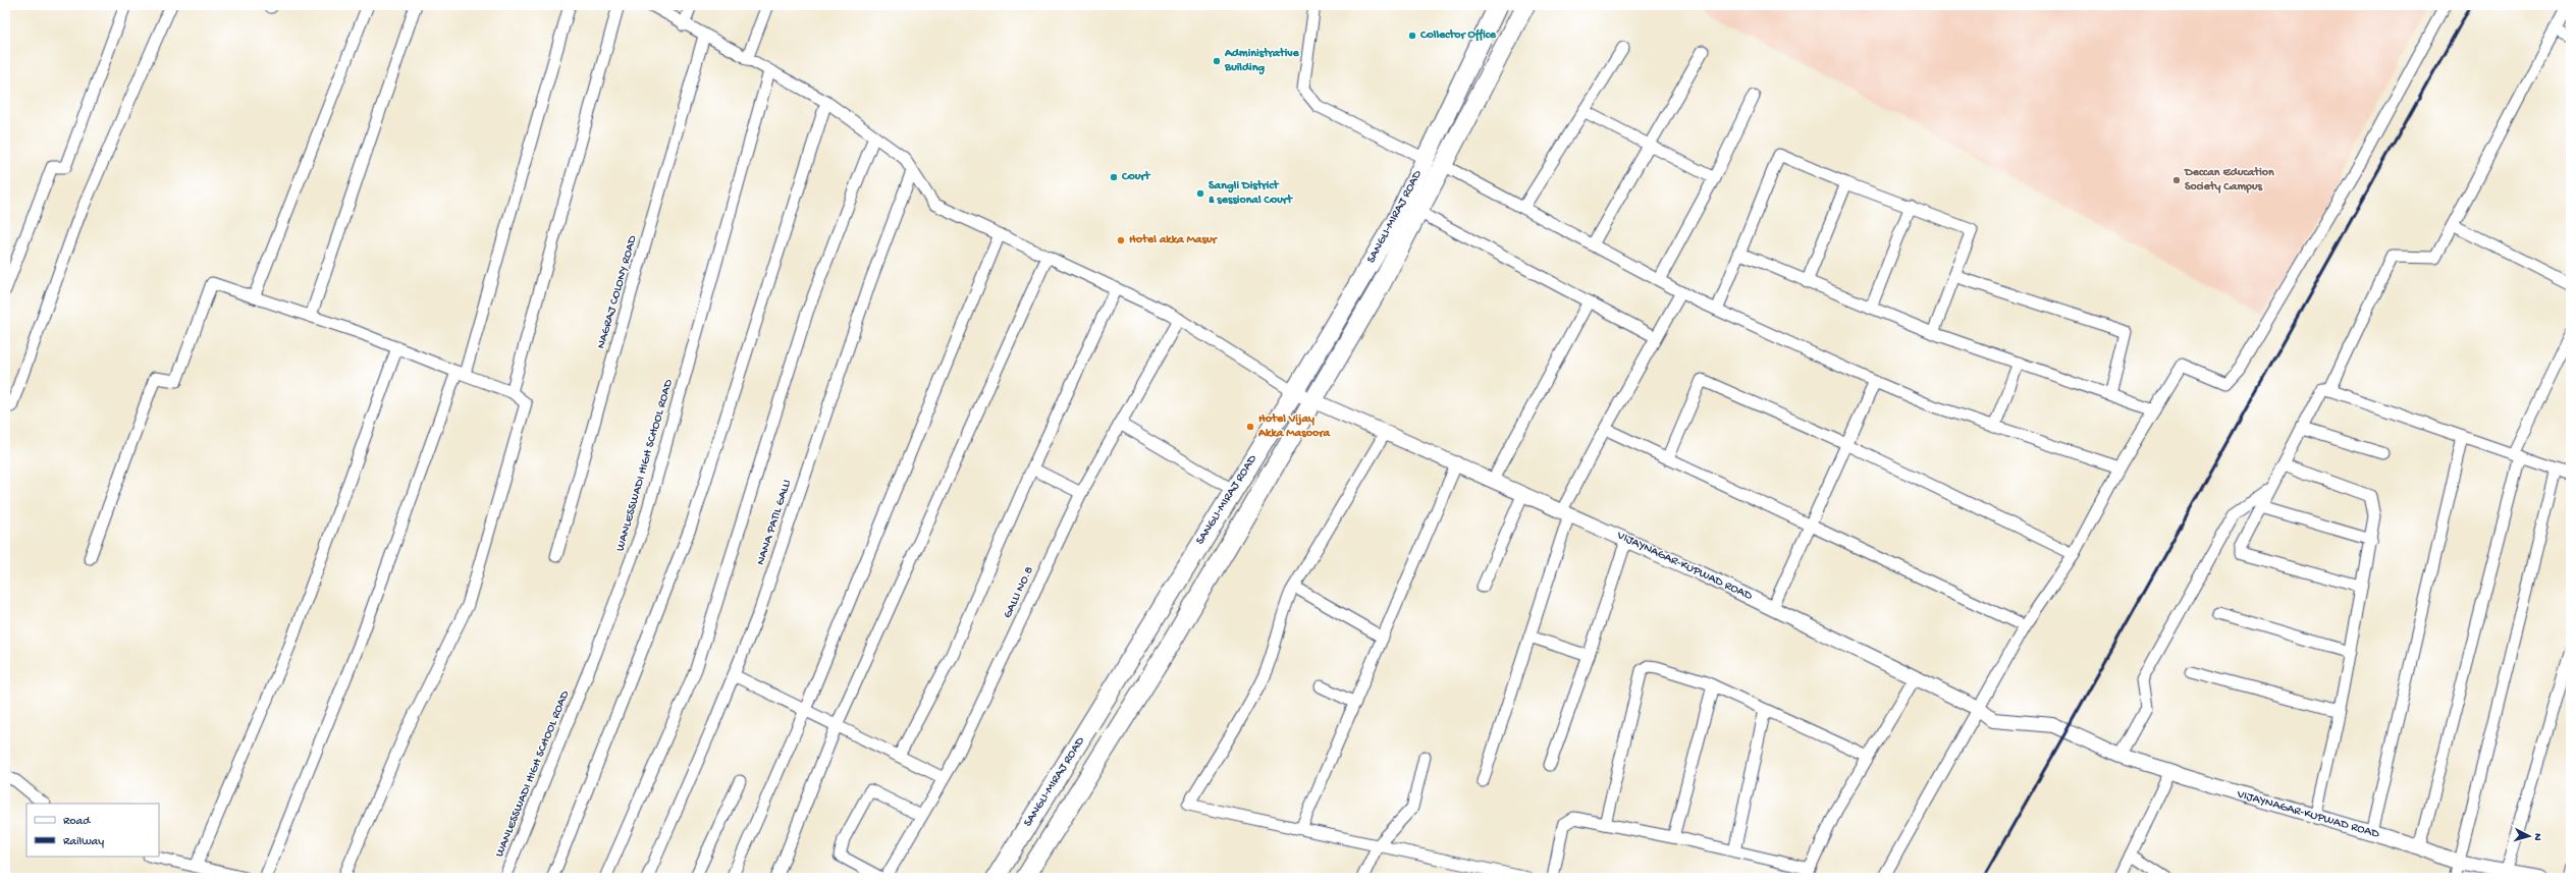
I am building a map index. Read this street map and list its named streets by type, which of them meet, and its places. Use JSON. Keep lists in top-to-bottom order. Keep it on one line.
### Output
{"streets":{"highway":["SANGLI-MIRAJ ROAD"],"street":["NAGRAJ COLONY ROAD","WANLESSWADI HIGH SCHOOL ROAD","NANA PATIL GALLI","VIJAYNAGAR-KUPWAD ROAD","GALLI NO.8"]},"crossings":[["SANGLI-MIRAJ ROAD","VIJAYNAGAR-KUPWAD ROAD"]],"places":["Collector Office","Administrative Building","Court","Deccan Education Society Campus","Sangli District & sessional Court","Hotel akka Masur","Hotel Vijay Akka Masoora"],"legend":["Road","Railway"],"north":"right"}
